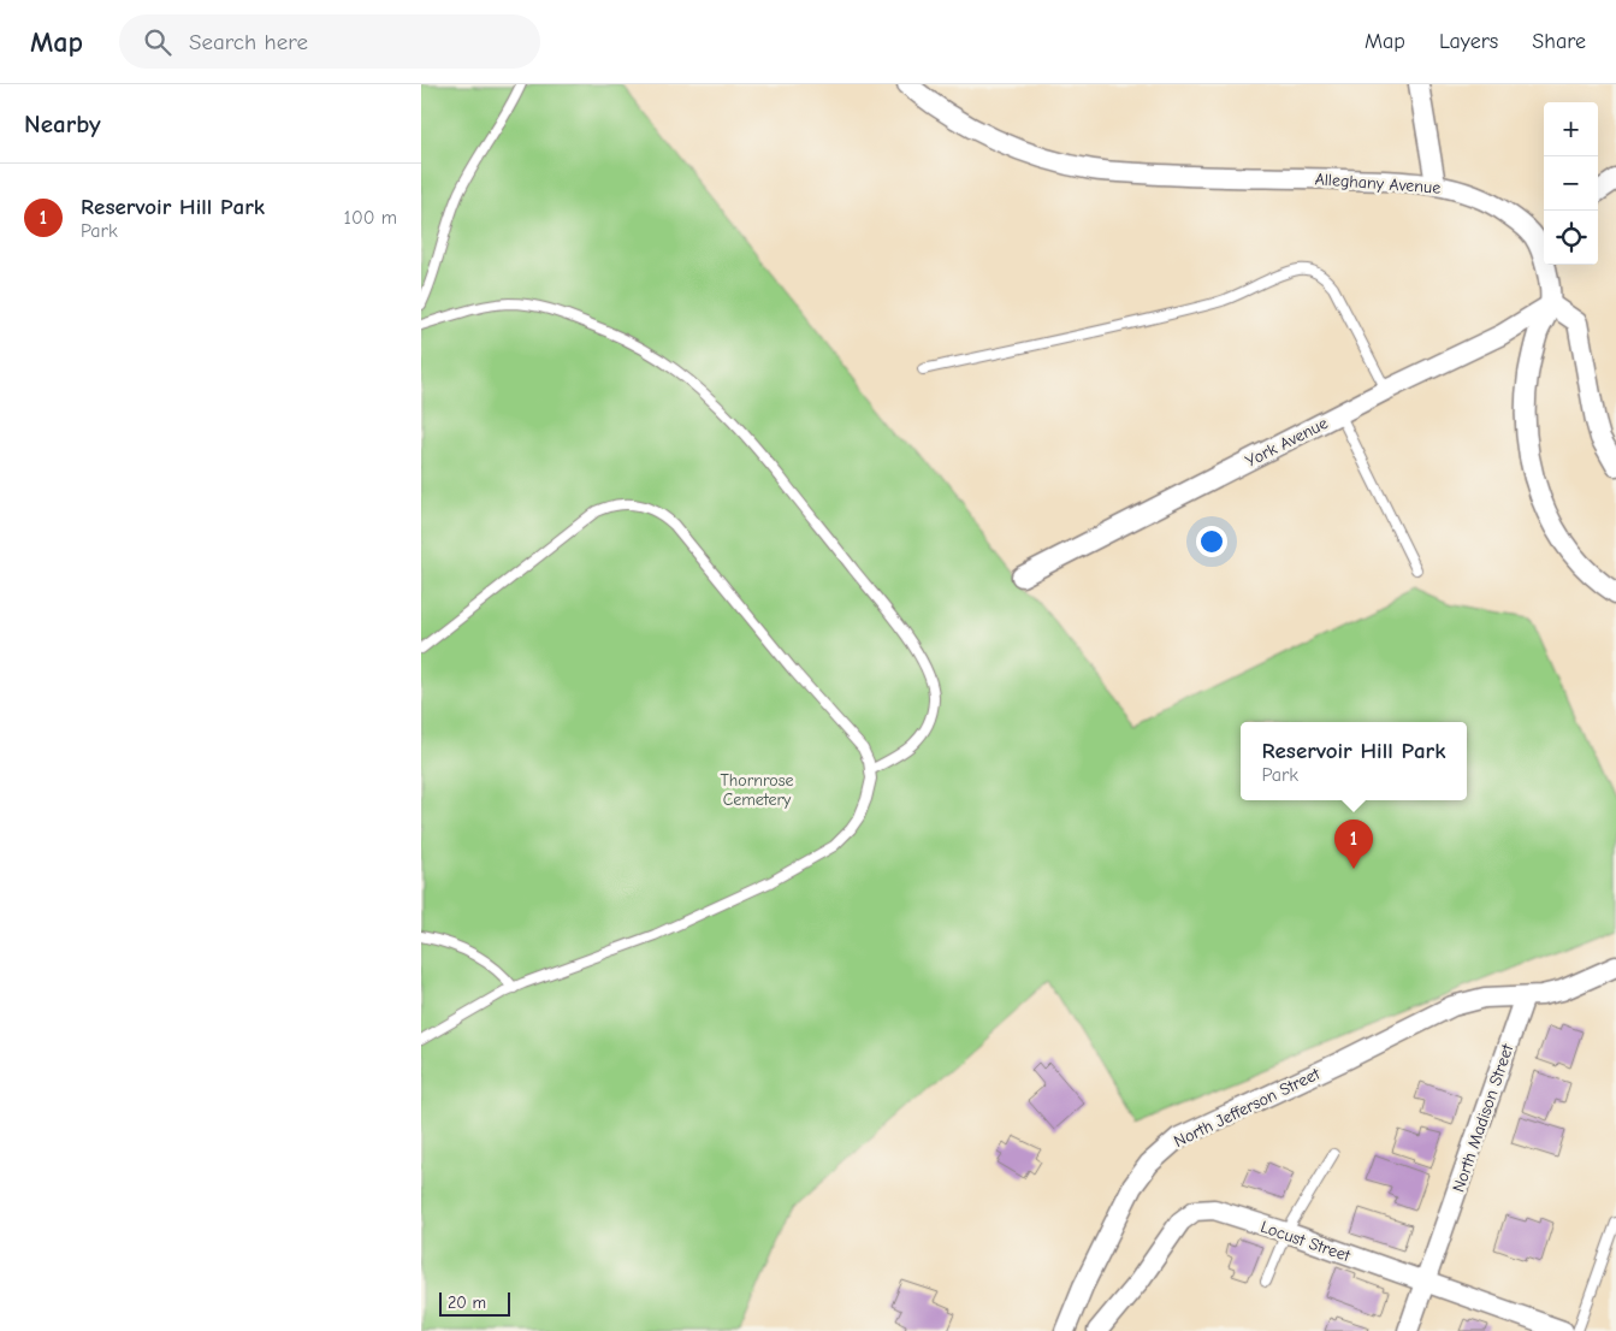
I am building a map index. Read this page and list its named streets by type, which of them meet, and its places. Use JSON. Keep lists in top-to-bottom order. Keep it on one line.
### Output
{"streets":{"street":["Alleghany Avenue","York Avenue","North Jefferson Street","North Madison Street","Locust Street"]},"crossings":[["Alleghany Avenue","York Avenue"],["North Jefferson Street","North Madison Street"],["North Madison Street","Locust Street"]],"parks":["Thornrose Cemetery"],"scale_bar":"20 m","page":{"header":"Map","search":"Search here","nav":["Map","Layers","Share"],"heading":"Nearby","map_buttons":["+","−"],"list":[{"mark":"1","name":"Reservoir Hill Park","note":"Park","value":"100 m"}],"popup":["Reservoir Hill Park","Park"],"pins":"1","scale":"20 m"}}
